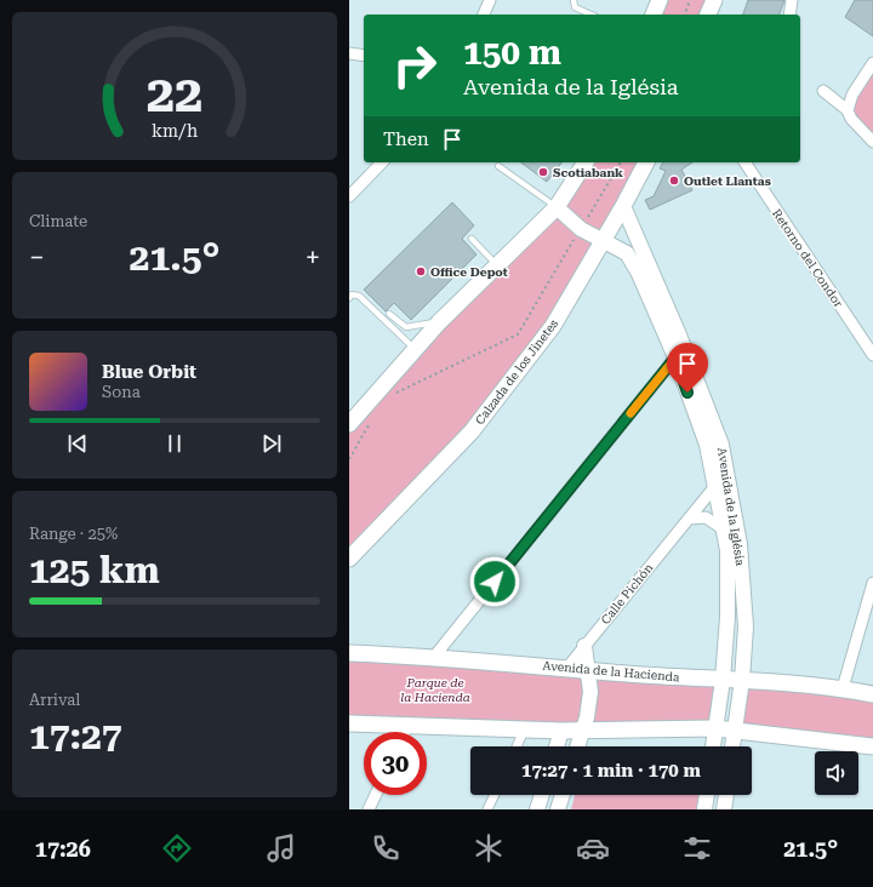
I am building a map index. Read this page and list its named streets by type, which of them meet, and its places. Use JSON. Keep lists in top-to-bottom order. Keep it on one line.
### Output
{"streets":{"main road":["Calzada de los Jinetes","Avenida de la Hacienda"],"street":["Retorno del Condor","Avenida de la Iglésia","Calle Pichón"]},"crossings":[["Calzada de los Jinetes","Avenida de la Iglésia"],["Avenida de la Iglésia","Calle Pichón"],["Avenida de la Iglésia","Avenida de la Hacienda"],["Calle Pichón","Avenida de la Hacienda"]],"parks":["Parque de la Hacienda"],"places":["Scotiabank","Outlet Llantas","Office Depot"],"page":{"turn":["150 m","Avenida de la Iglésia"],"then":"Then","tile":["Climate",["Range · 25%","125 km"],["Arrival","17:27"]],"heat":["−","21.5°","+"],"song":["Blue Orbit","Sona"],"limit":"30","trip":"17:27 · 1 min · 170 m","tabs":["17:26","21.5°"],"gauge":["22","km/h"]}}
